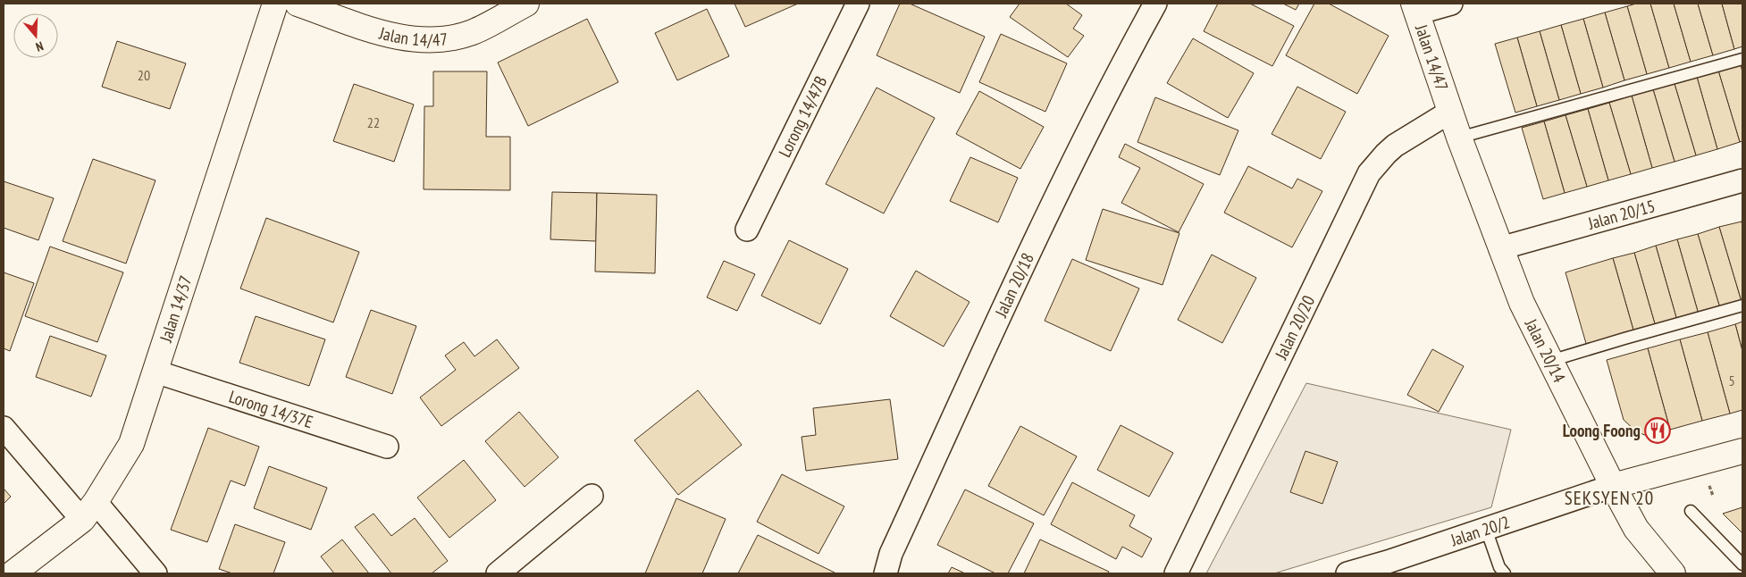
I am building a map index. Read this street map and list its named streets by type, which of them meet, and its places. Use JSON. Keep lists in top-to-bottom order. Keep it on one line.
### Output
{"streets":{"street":["Jalan 14/47","Lorong 14/47B","Jalan 20/15","Jalan 20/18","Jalan 14/37","Jalan 20/20","Jalan 20/14","Lorong 14/37E","Jalan 20/2"]},"crossings":[["Jalan 14/47","Jalan 20/20"],["Jalan 14/47","Jalan 20/14"],["Jalan 20/15","Jalan 20/14"],["Jalan 14/37","Lorong 14/37E"],["Jalan 20/20","Jalan 20/14"],["Jalan 20/14","Jalan 20/2"]],"districts":["SEKSYEN 20"],"places":{"restaurant":["Loong Foong"]},"house_numbers":["20","22","5"],"north":"bottom"}
